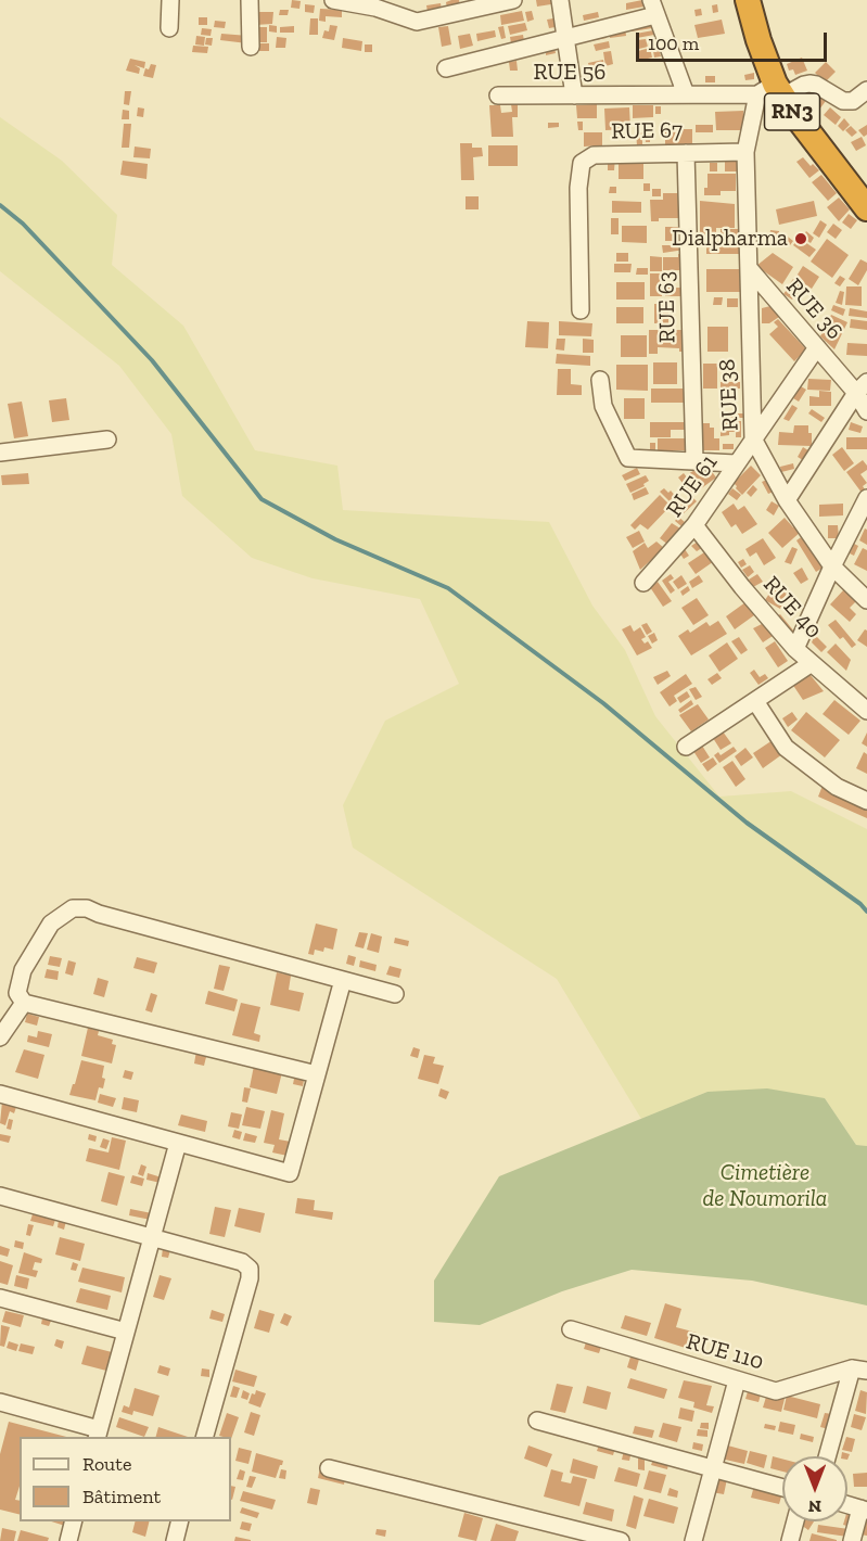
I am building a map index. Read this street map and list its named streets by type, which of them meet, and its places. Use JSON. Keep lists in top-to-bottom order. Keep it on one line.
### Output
{"streets":{"highway":["RN3"],"street":["RUE 56","RUE 67","RUE 63","RUE 36","RUE 38","RUE 61","RUE 40","RUE 110"]},"crossings":[["RUE 56","RN3"],["RUE 56","RUE 38"],["RN3","RUE 38"],["RUE 67","RUE 63"],["RUE 67","RUE 38"],["RUE 36","RUE 38"],["RUE 36","RUE 61"],["RUE 38","RUE 61"],["RUE 61","RUE 40"]],"parks":["Cimetière de Noumorila"],"places":["Dialpharma"],"legend":["Route","Bâtiment"],"scale_bar":"100 m","north":"bottom"}
